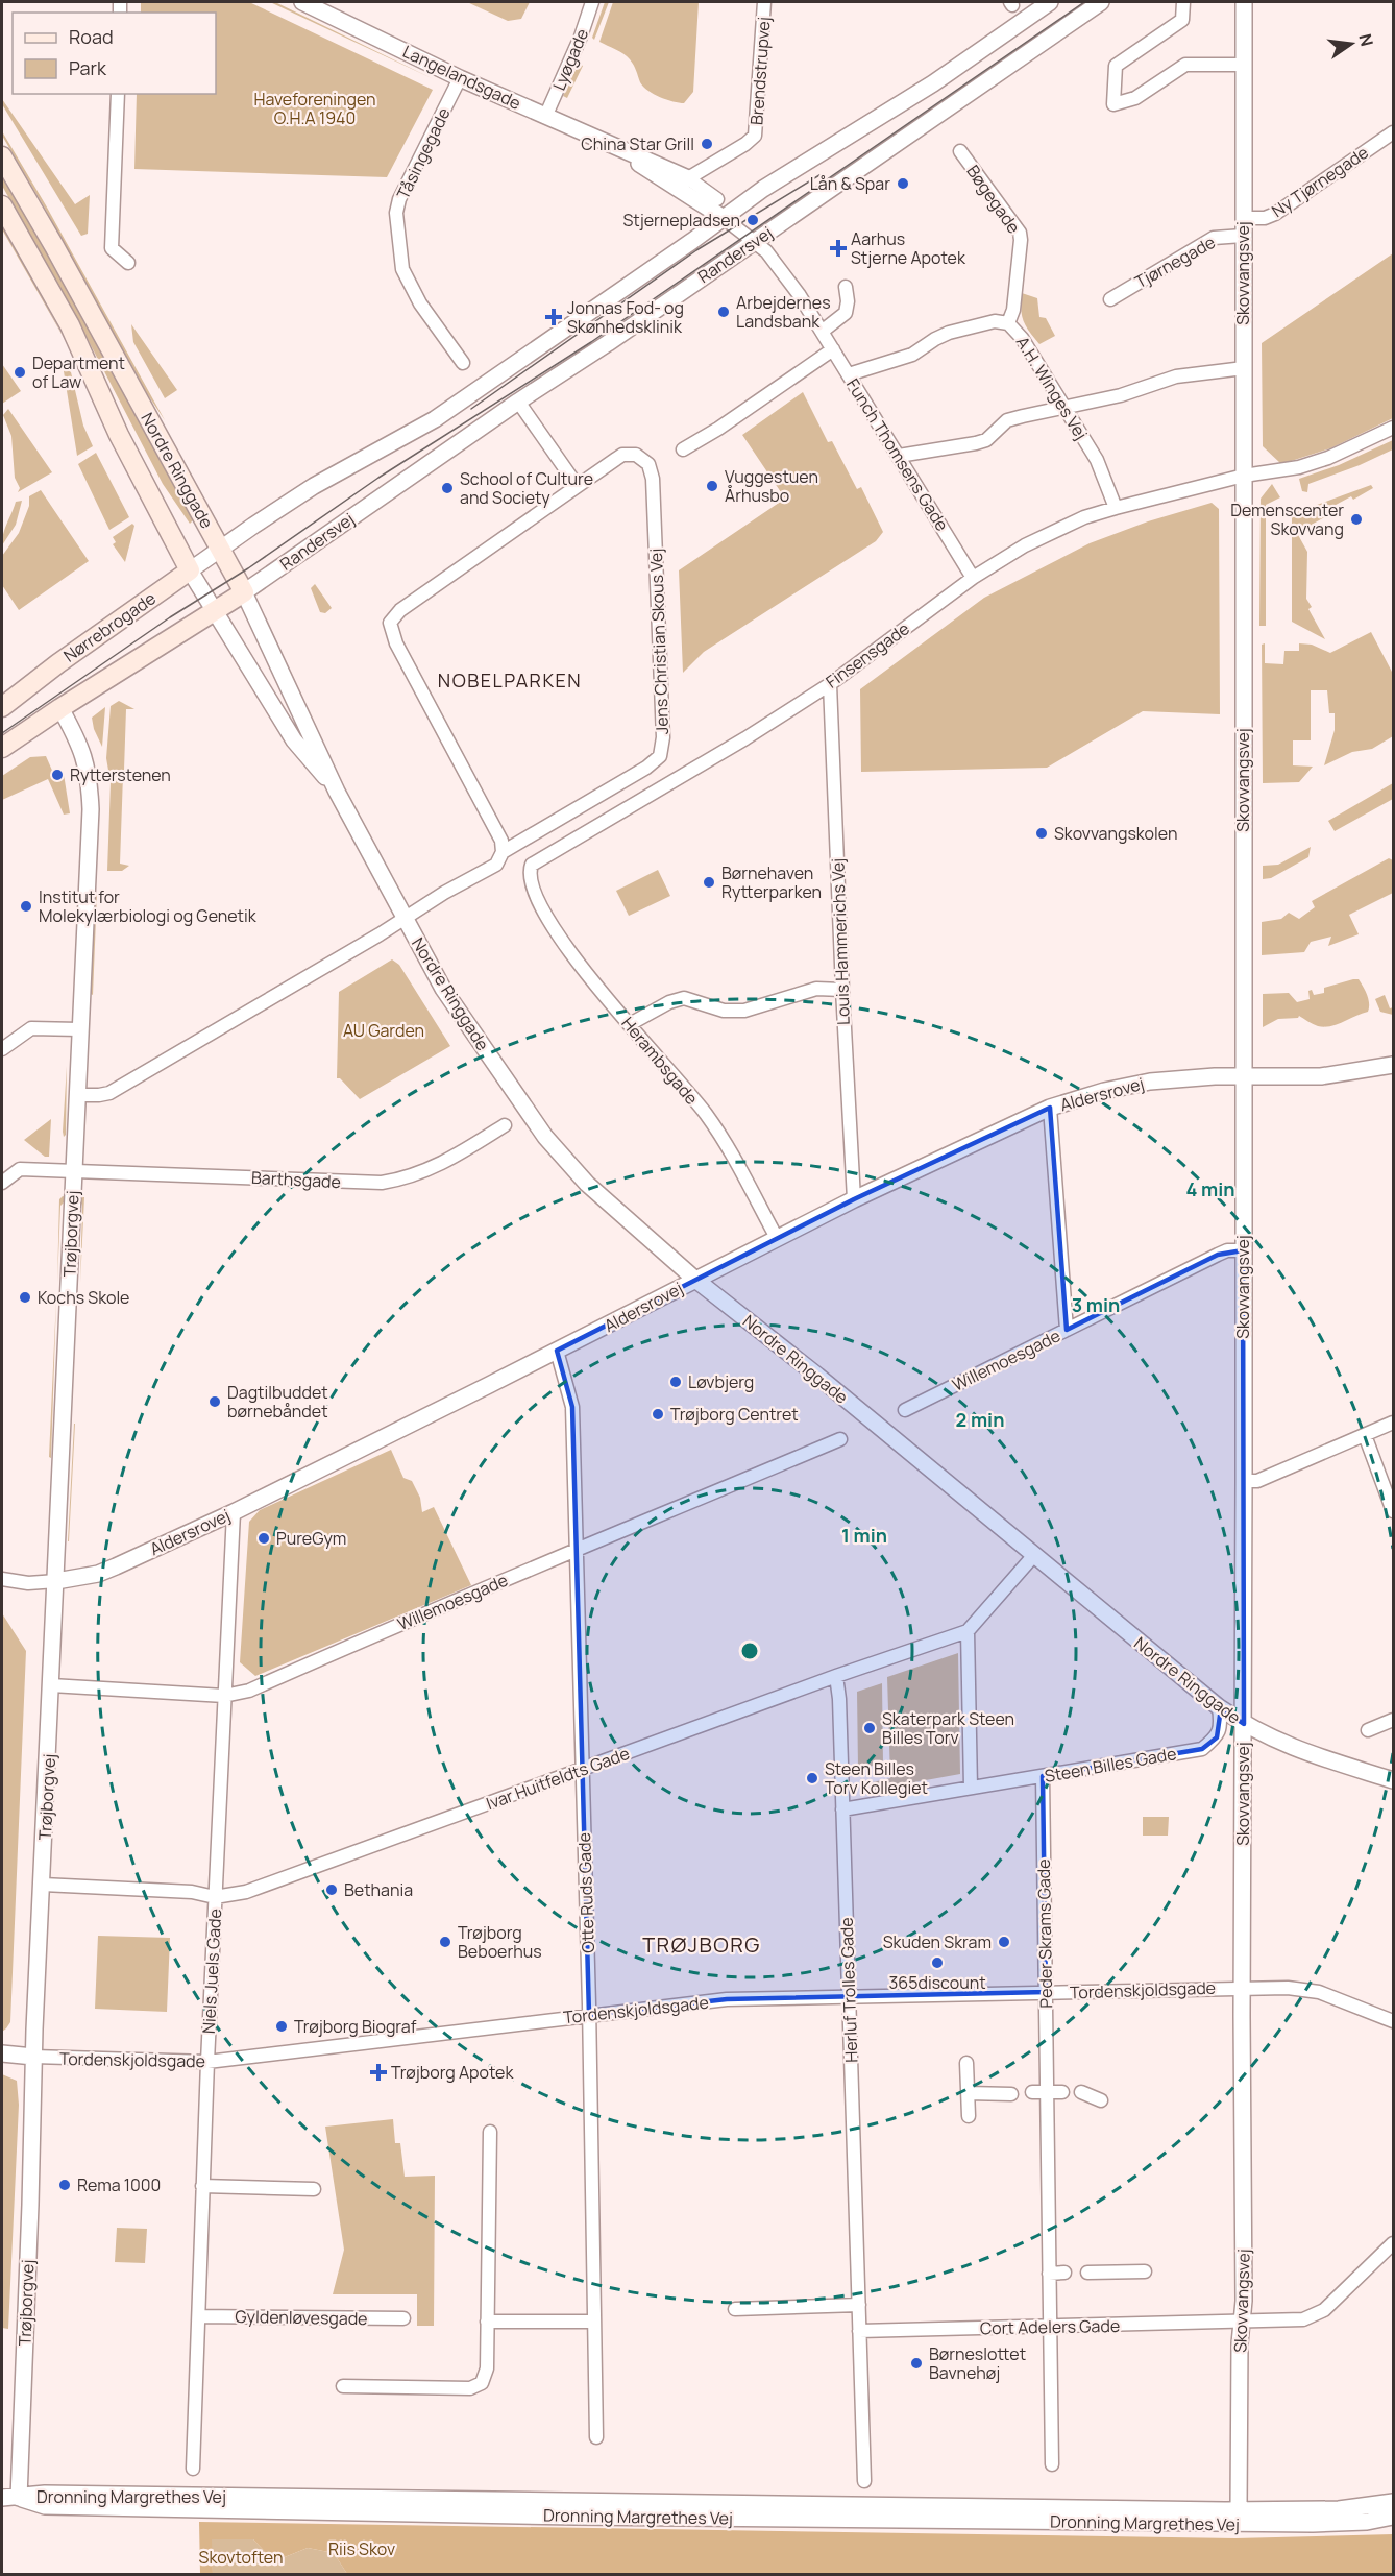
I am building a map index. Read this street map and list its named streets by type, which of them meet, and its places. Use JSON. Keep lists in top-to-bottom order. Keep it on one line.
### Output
{"streets":{"main road":["Randersvej","Nordre Ringgade","Nørrebrogade"],"street":["Lyøgade","Brendstrupvej","Langelandsgade","Tåsingegade","Ny Tjørnegade","Bøgegade","Tjørnegade","Skovvangsvej","A.H. Winges Vej","Funch Thomsens Gade","Jens Christian Skous Vej","Finsensgade","Louis Hammerichs Vej","Herambsgade","Aldersrovej","Barthsgade","Trøjborgvej","Willemoesgade","Steen Billes Gade","Ivar Huitfeldts Gade","Otte Ruds Gade","Peder Skrams Gade","Niels Juels Gade","Herluf Trolles Gade","Tordenskjoldsgade","Gyldenløvesgade","Cort Adelers Gade","Dronning Margrethes Vej"]},"crossings":[["Lyøgade","Langelandsgade"],["Brendstrupvej","Langelandsgade"],["Langelandsgade","Tåsingegade"],["Langelandsgade","Randersvej"],["Langelandsgade","Funch Thomsens Gade"],["Ny Tjørnegade","Skovvangsvej"],["Bøgegade","A.H. Winges Vej"],["Randersvej","Funch Thomsens Gade"],["Randersvej","Nordre Ringgade"],["Randersvej","Nørrebrogade"],["Tjørnegade","Skovvangsvej"],["Skovvangsvej","Nordre Ringgade"],["Skovvangsvej","Finsensgade"],["Skovvangsvej","Aldersrovej"],["Skovvangsvej","Willemoesgade"],["Skovvangsvej","Tordenskjoldsgade"],["Skovvangsvej","Cort Adelers Gade"],["Skovvangsvej","Dronning Margrethes Vej"],["A.H. Winges Vej","Funch Thomsens Gade"],["A.H. Winges Vej","Finsensgade"],["Funch Thomsens Gade","Finsensgade"],["Nordre Ringgade","Nørrebrogade"],["Nordre Ringgade","Jens Christian Skous Vej"],["Nordre Ringgade","Aldersrovej"],["Nordre Ringgade","Steen Billes Gade"],["Nordre Ringgade","Ivar Huitfeldts Gade"],["Finsensgade","Louis Hammerichs Vej"],["Finsensgade","Herambsgade"],["Louis Hammerichs Vej","Aldersrovej"],["Herambsgade","Aldersrovej"],["Aldersrovej","Trøjborgvej"],["Aldersrovej","Otte Ruds Gade"],["Aldersrovej","Niels Juels Gade"],["Barthsgade","Trøjborgvej"],["Trøjborgvej","Willemoesgade"],["Trøjborgvej","Ivar Huitfeldts Gade"],["Trøjborgvej","Tordenskjoldsgade"],["Trøjborgvej","Dronning Margrethes Vej"],["Willemoesgade","Otte Ruds Gade"],["Willemoesgade","Niels Juels Gade"],["Steen Billes Gade","Peder Skrams Gade"],["Steen Billes Gade","Herluf Trolles Gade"],["Ivar Huitfeldts Gade","Otte Ruds Gade"],["Ivar Huitfeldts Gade","Niels Juels Gade"],["Ivar Huitfeldts Gade","Herluf Trolles Gade"],["Otte Ruds Gade","Tordenskjoldsgade"],["Peder Skrams Gade","Tordenskjoldsgade"],["Peder Skrams Gade","Cort Adelers Gade"],["Niels Juels Gade","Tordenskjoldsgade"],["Niels Juels Gade","Gyldenløvesgade"],["Herluf Trolles Gade","Tordenskjoldsgade"],["Herluf Trolles Gade","Cort Adelers Gade"]],"districts":["NOBELPARKEN","TRØJBORG"],"parks":["Haveforeningen O.H.A 1940","AU Garden","Riis Skov","Skovtoften"],"places":{"other":["China Star Grill","Lån & Spar","Stjernepladsen","Arbejdernes Landsbank","Department of Law","Vuggestuen Århusbo","School of Culture and Society","Demenscenter Skovvang","Rytterstenen","Skovvangskolen","Børnehaven Rytterparken","Institut for Molekylærbiologi og Genetik","Kochs Skole","Løvbjerg","Dagtilbuddet børnebåndet","Trøjborg Centret","PureGym","Skaterpark Steen Billes Torv","Steen Billes Torv Kollegiet","Bethania","Trøjborg Beboerhus","Skuden Skram","365discount","Trøjborg Biograf","Rema 1000","Børneslottet Bavnehøj"],"health":["Aarhus Stjerne Apotek","Jonnas Fod- og Skønhedsklinik","Trøjborg Apotek"]},"legend":["Road","Park"],"north":"right","rings":["4 min","3 min","2 min","1 min"]}
